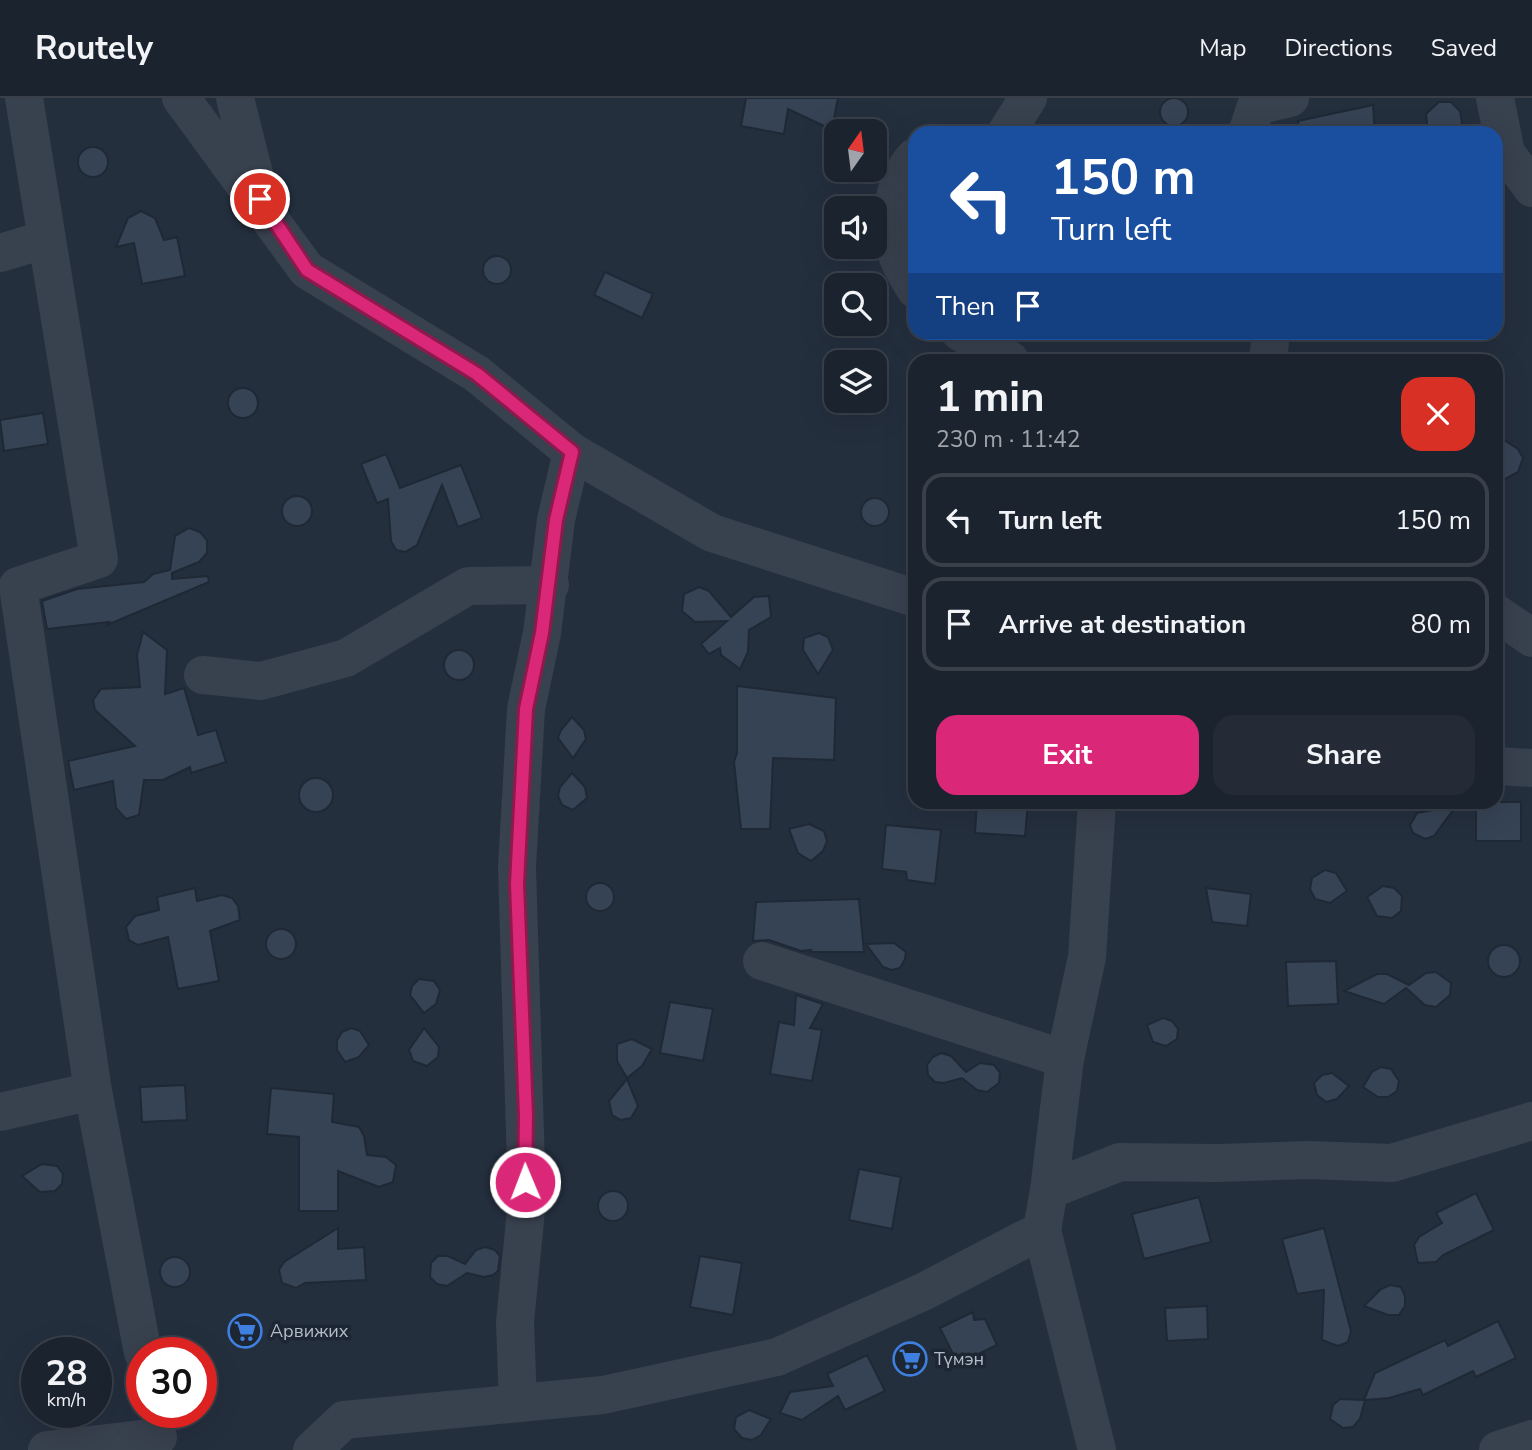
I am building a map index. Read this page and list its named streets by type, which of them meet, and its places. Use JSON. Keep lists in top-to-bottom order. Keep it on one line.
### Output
{"places":{"supermarket":["Арвижих","Түмэн"]},"north":"top","page":{"header":"Routely","nav":["Map","Directions","Saved"],"turn":["150 m","Turn left"],"then":"Then","heading":["1 min","230 m · 11:42"],"list":[{"name":"Turn left","value":"150 m"},{"name":"Arrive at destination","value":"80 m"}],"buttons":["Exit","Share"],"speed":"28 km/h","limit":"30"}}
